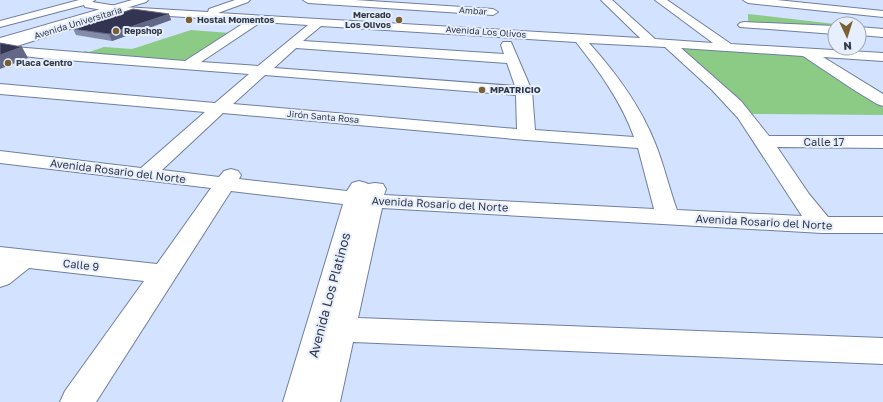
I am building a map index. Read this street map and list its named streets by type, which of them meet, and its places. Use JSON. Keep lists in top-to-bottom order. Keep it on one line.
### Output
{"streets":{"street":["Ambar","Avenida Universitaria","Avenida Los Olivos","Jirón Santa Rosa","Calle 17","Avenida Rosario del Norte","Calle 9","Avenida Los Platinos"]},"crossings":[["Avenida Universitaria","Avenida Los Olivos"],["Avenida Rosario del Norte","Avenida Los Platinos"]],"places":["Hostal Momentos","Mercado Los Olivos","Repshop","Placa Centro","MPATRICIO"],"north":"bottom"}
